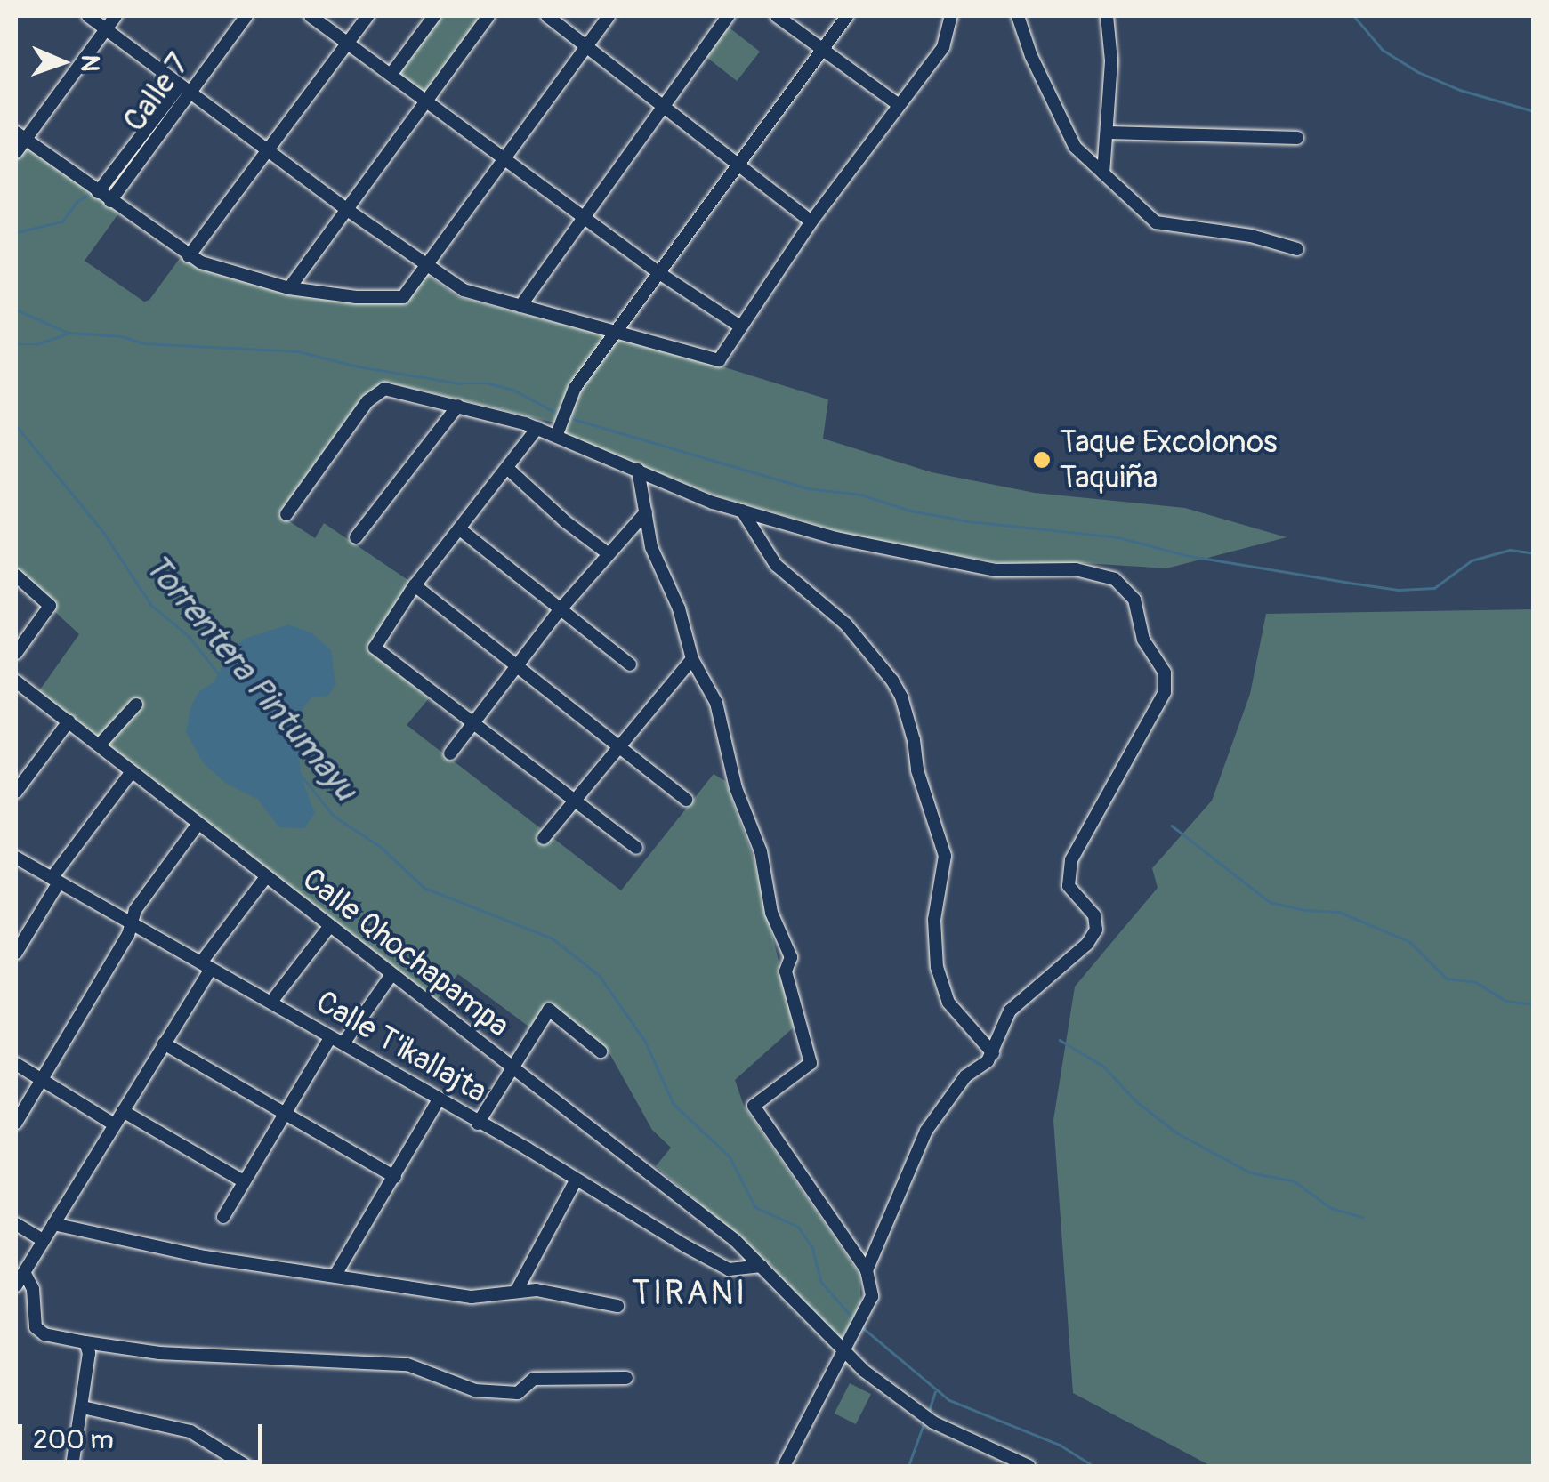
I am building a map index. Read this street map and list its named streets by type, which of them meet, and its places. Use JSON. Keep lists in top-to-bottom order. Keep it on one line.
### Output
{"streets":{"street":["Calle 7","Calle Qhochapampa","Calle T'ikallajta"]},"crossings":[["Calle Qhochapampa","Calle T'ikallajta"]],"districts":["TIRANI"],"water":["Torrentera Pintumayu"],"places":["Taque Excolonos Taquiña"],"scale_bar":"200 m","north":"right"}
